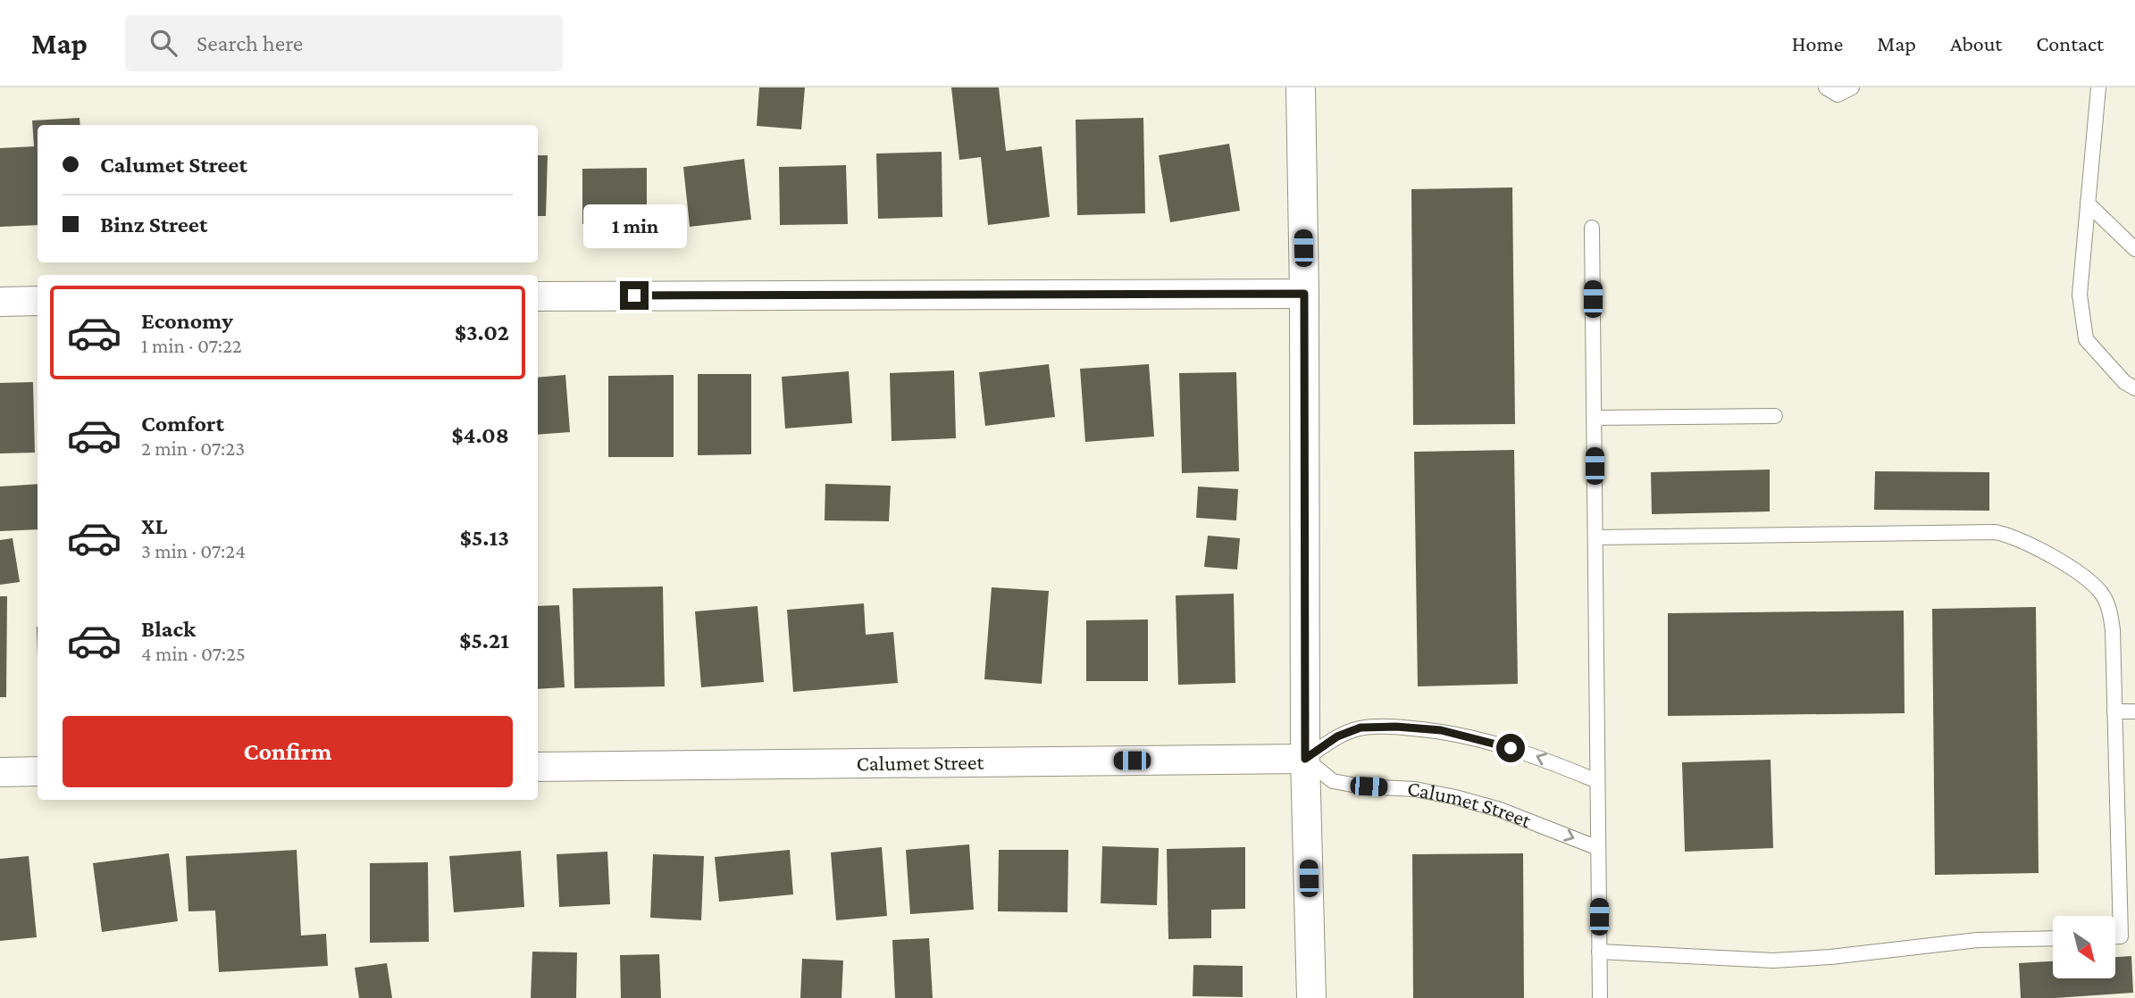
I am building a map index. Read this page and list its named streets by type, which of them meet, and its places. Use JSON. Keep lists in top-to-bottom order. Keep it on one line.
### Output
{"streets":{"street":["Calumet Street"]},"north":"bottom right","page":{"header":"Map","search":"Search here","nav":["Home","Map","About","Contact"],"banner":["Calumet Street","Binz Street"],"bubble":"1 min","list":[{"name":"Economy","note":"1 min · 07:22","value":"$3.02"},{"name":"Comfort","note":"2 min · 07:23","value":"$4.08"},{"name":"XL","note":"3 min · 07:24","value":"$5.13"},{"name":"Black","note":"4 min · 07:25","value":"$5.21"}],"buttons":"Confirm"}}
